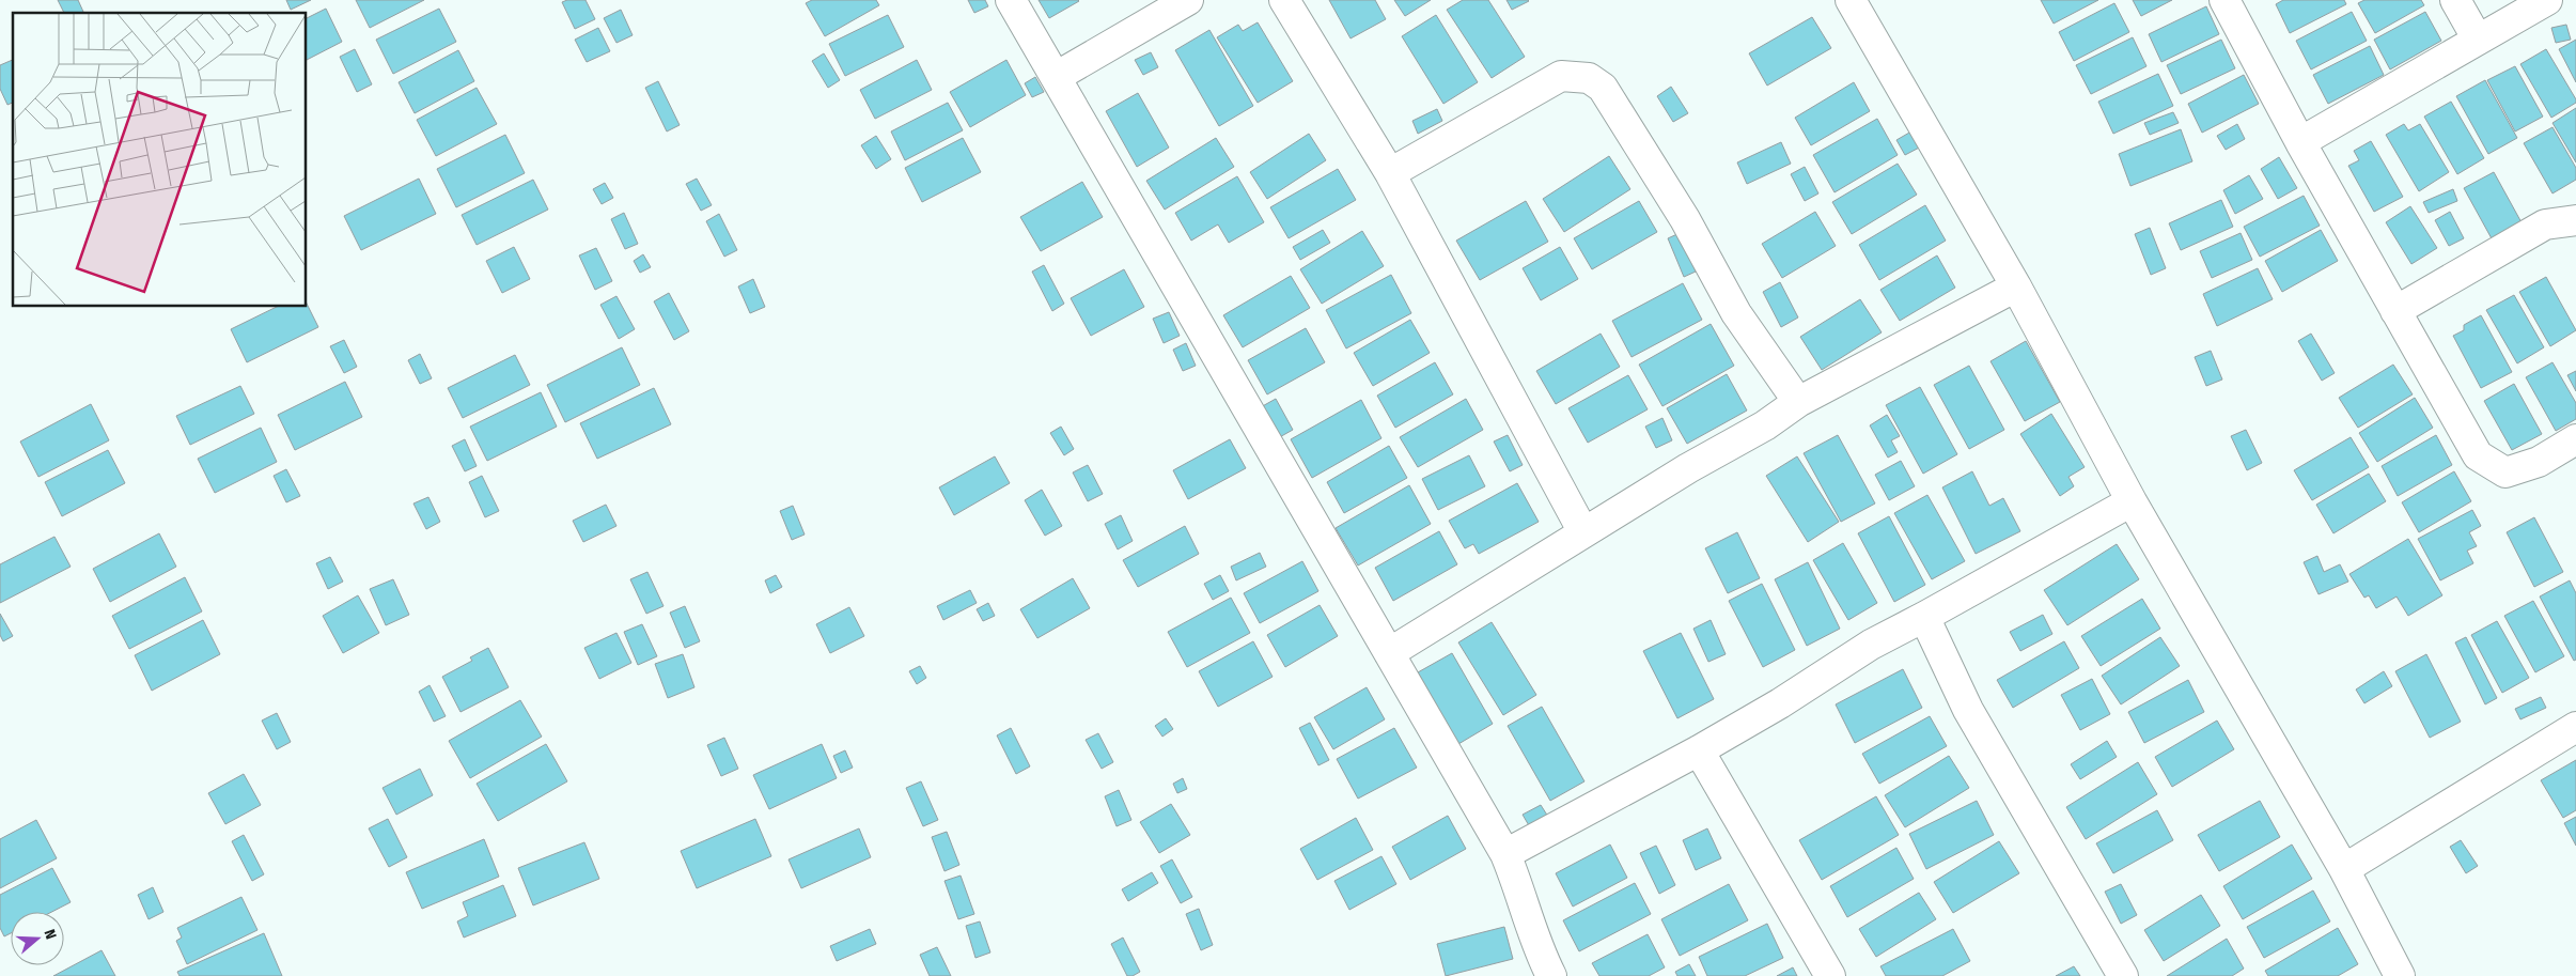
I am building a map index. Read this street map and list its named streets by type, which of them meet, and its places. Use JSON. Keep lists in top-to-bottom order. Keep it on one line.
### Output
{"north":"right"}
